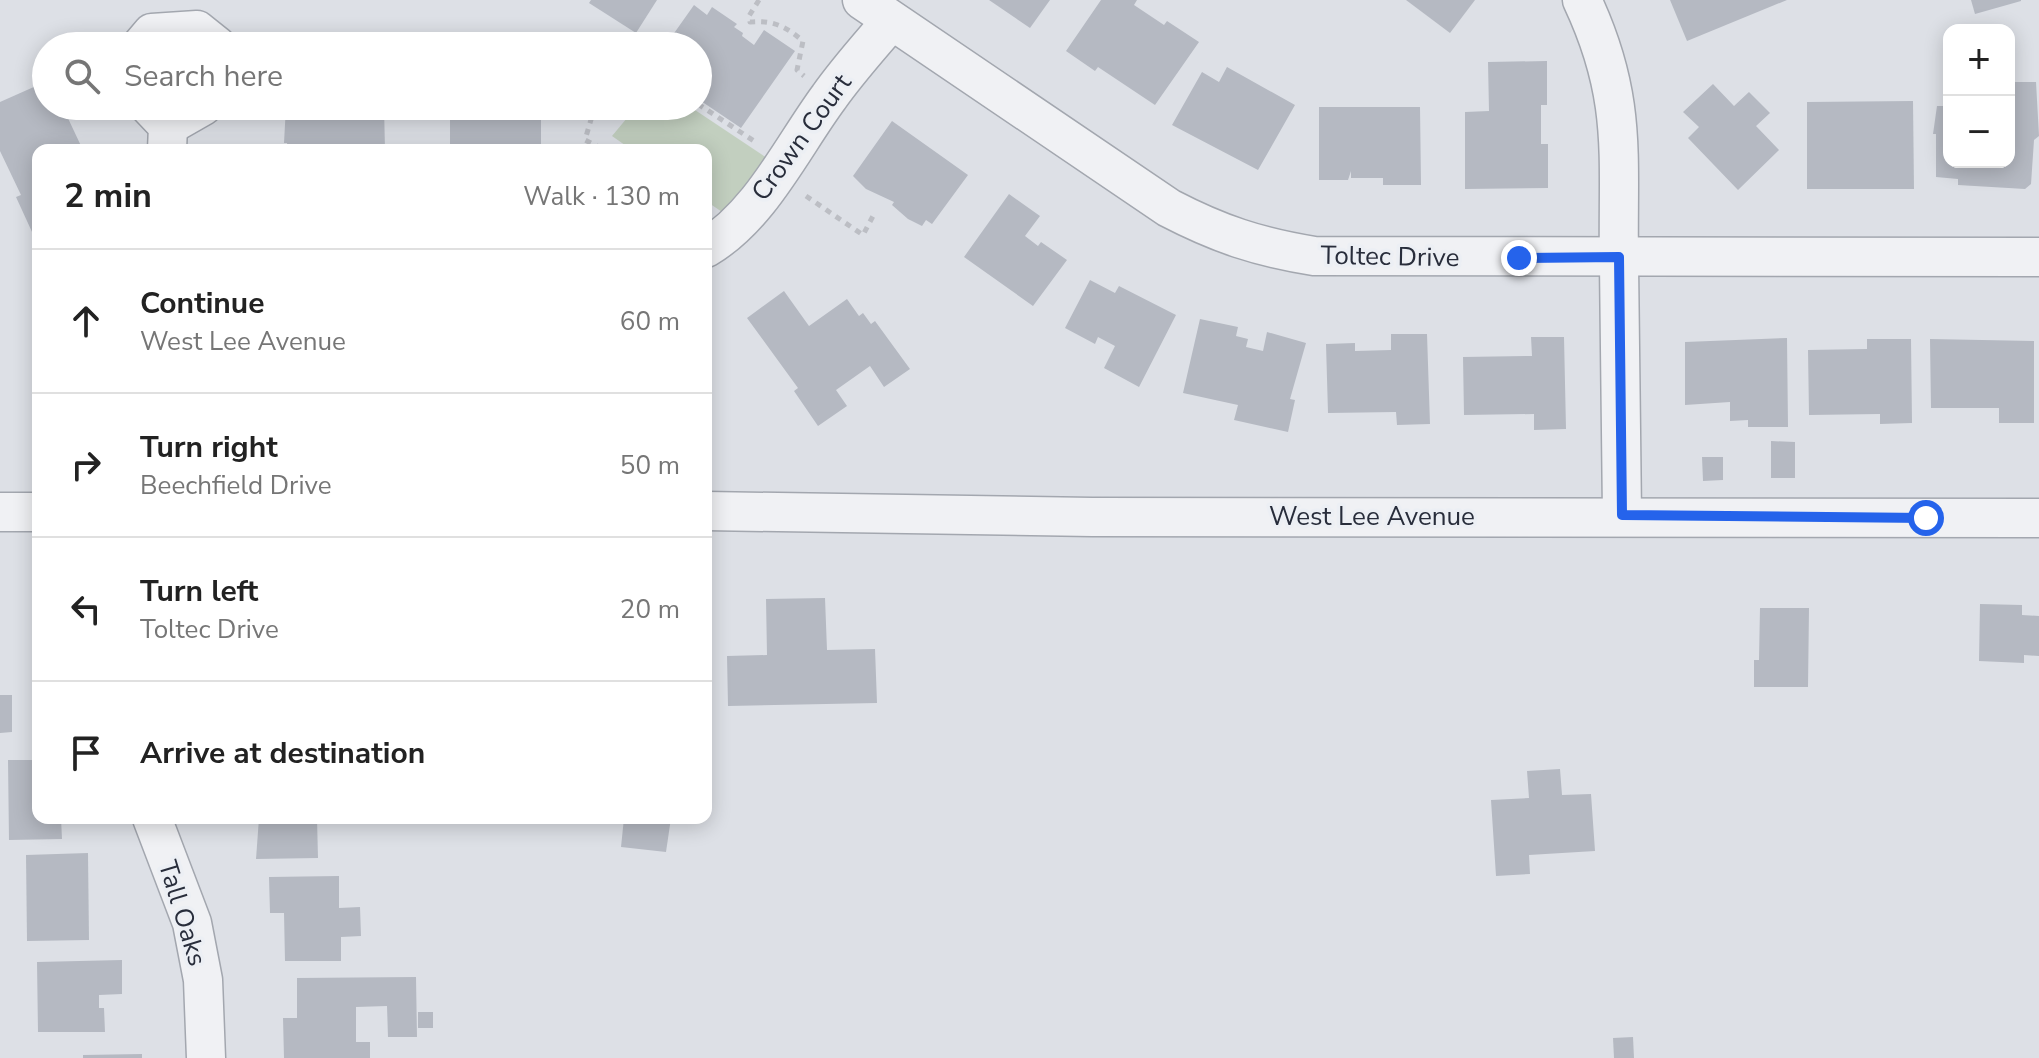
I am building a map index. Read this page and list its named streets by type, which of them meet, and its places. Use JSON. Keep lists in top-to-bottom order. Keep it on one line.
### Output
{"streets":{"street":["Crown Court","Toltec Drive","West Lee Avenue","Tall Oaks"]},"crossings":[["Crown Court","Toltec Drive"]],"page":{"map_buttons":["+","−"],"search":"Search here","heading":["2 min","Walk · 130 m"],"list":[["Continue","West Lee Avenue","60 m"],["Turn right","Beechfield Drive","50 m"],["Turn left","Toltec Drive","20 m"],"Arrive at destination"]}}
